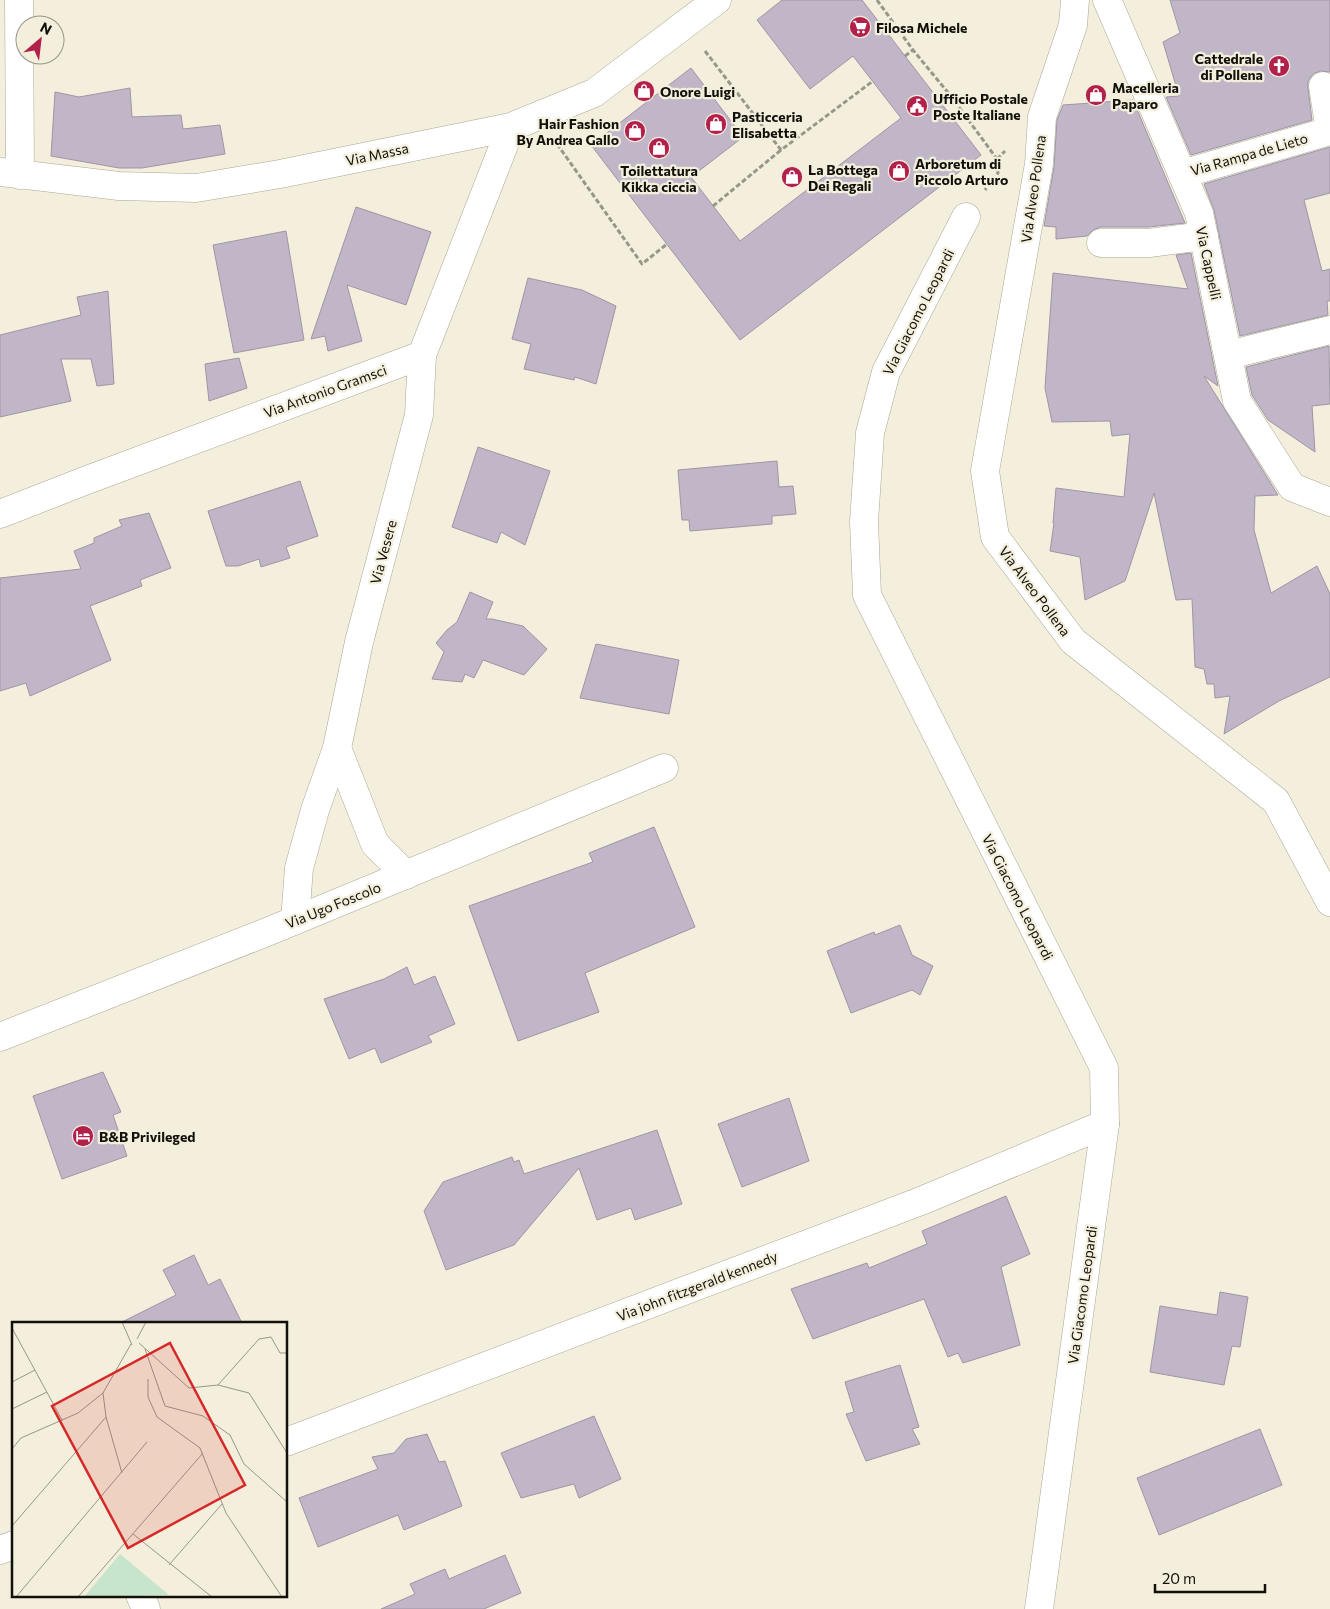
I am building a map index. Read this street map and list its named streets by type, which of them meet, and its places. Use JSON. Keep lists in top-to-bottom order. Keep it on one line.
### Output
{"streets":{"street":["Via Massa","Via Rampa de Lieto","Via Alveo Pollena","Via Cappelli","Via Giacomo Leopardi","Via Antonio Gramsci","Via Vesere","Via Ugo Foscolo","Via john fitzgerald kennedy"]},"crossings":[["Via Rampa de Lieto","Via Cappelli"],["Via Giacomo Leopardi","Via john fitzgerald kennedy"],["Via Antonio Gramsci","Via Vesere"],["Via Vesere","Via Ugo Foscolo"]],"places":{"supermarket":["Filosa Michele"],"church":["Cattedrale di Pollena"],"shop":["Onore Luigi","Macelleria Paparo","Pasticceria Elisabetta","Hair Fashion By Andrea Gallo","Toilettatura Kikka ciccia","Arboretum di Piccolo Arturo","La Bottega Dei Regali"],"public building":["Ufficio Postale Poste Italiane"],"hotel":["B&B Privileged"]},"scale_bar":"20 m","north":"top right"}
